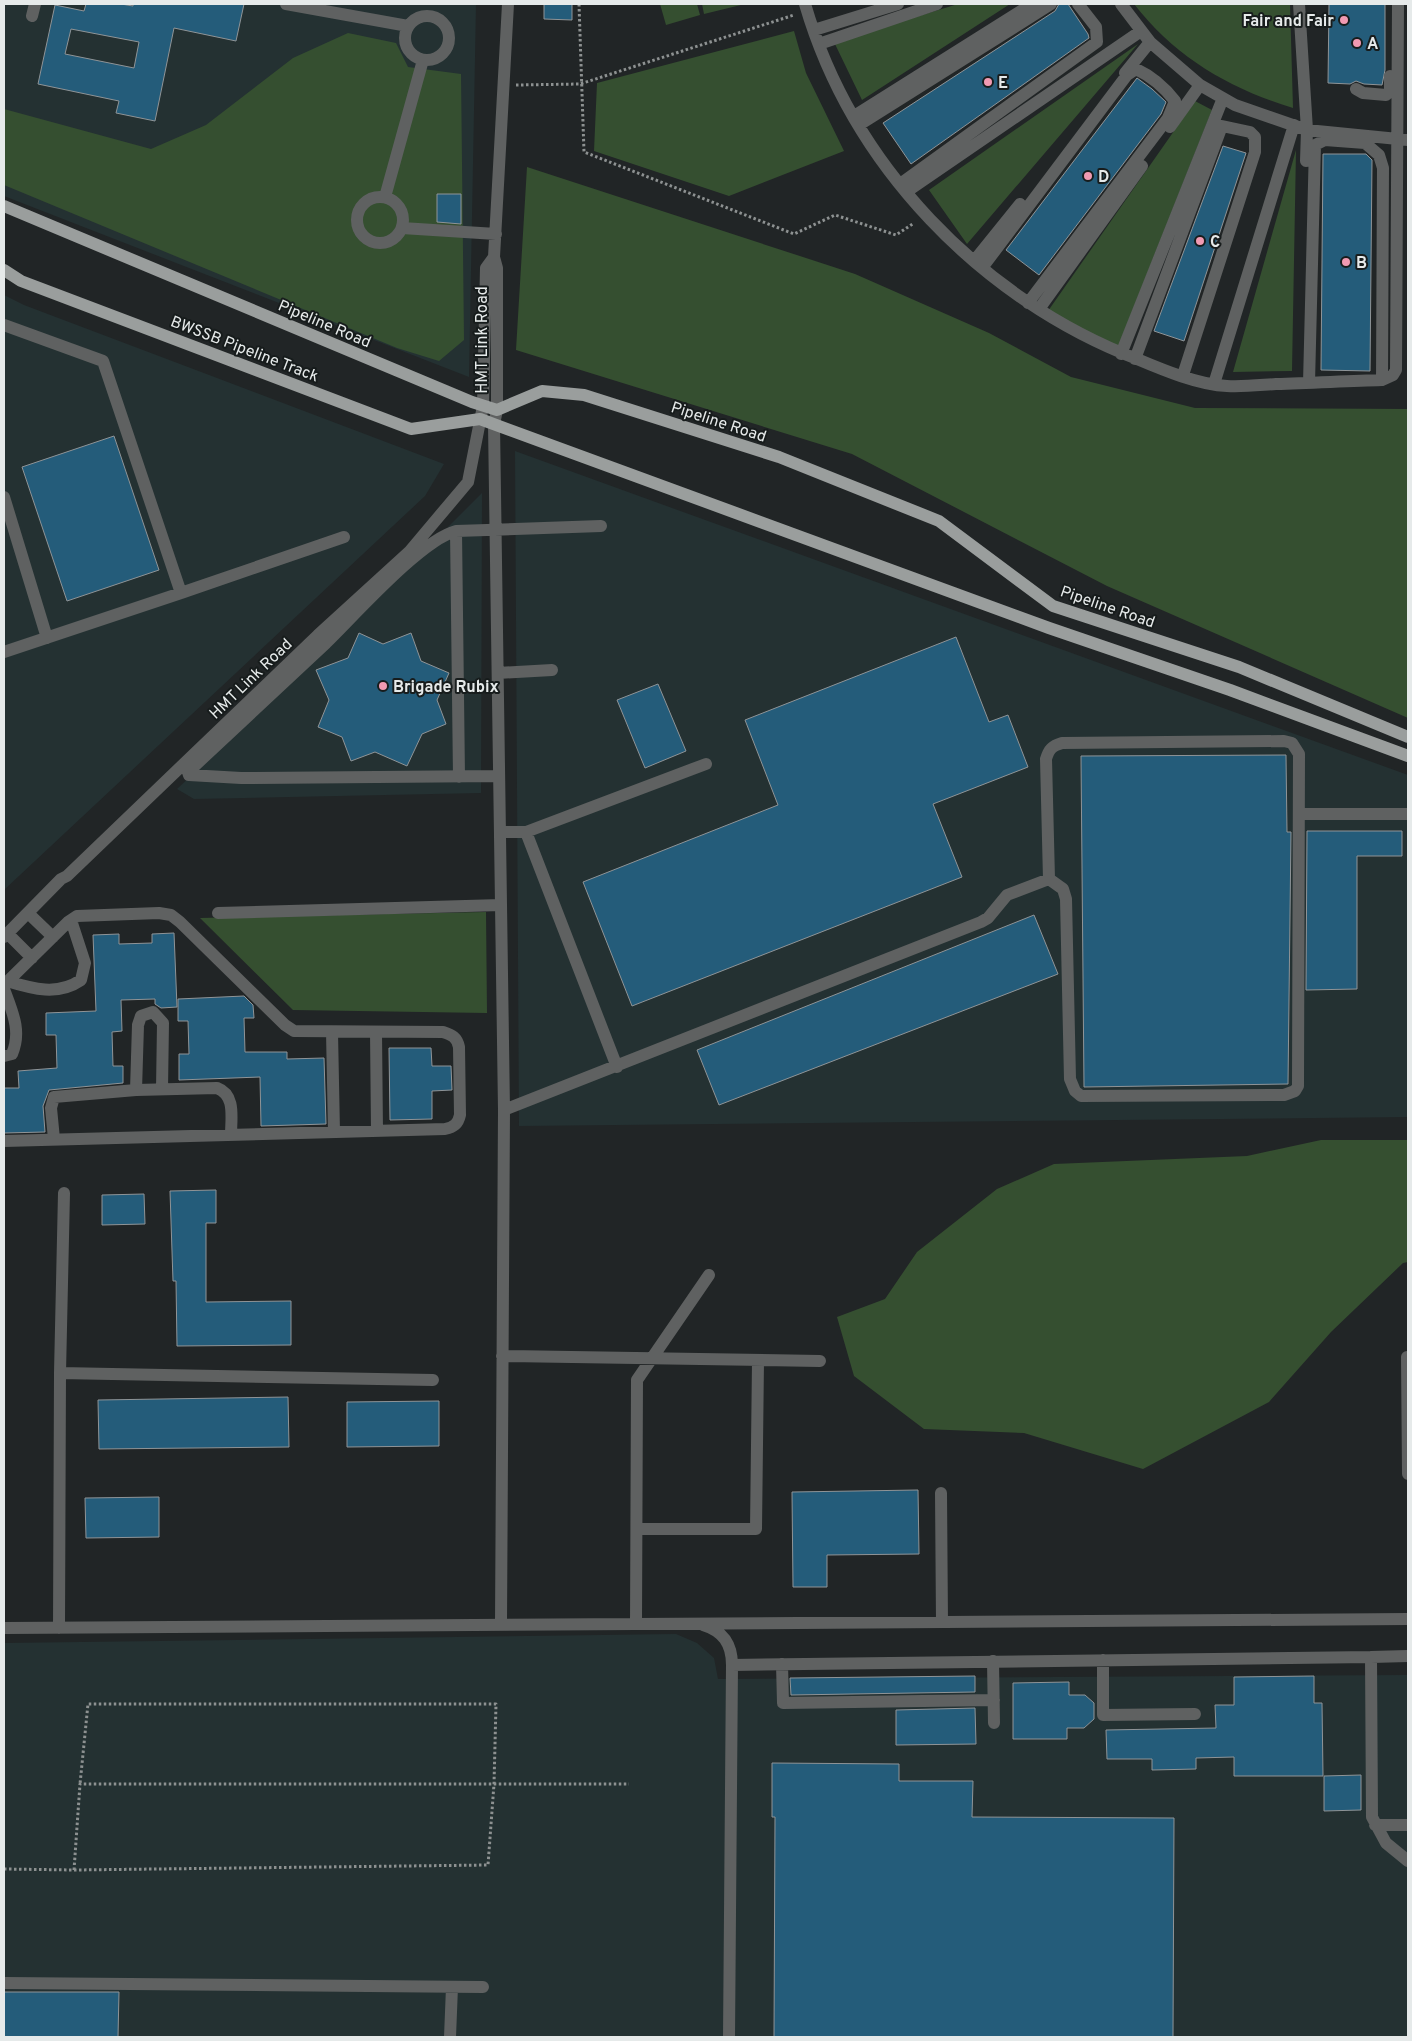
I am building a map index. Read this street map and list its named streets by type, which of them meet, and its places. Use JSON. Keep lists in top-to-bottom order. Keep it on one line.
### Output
{"streets":{"main road":["Pipeline Road","BWSSB Pipeline Track"],"street":["HMT Link Road"]},"crossings":[["Pipeline Road","HMT Link Road"],["HMT Link Road","BWSSB Pipeline Track"]],"places":["Fair and Fair","A","E","D","C","B","Brigade Rubix"]}
